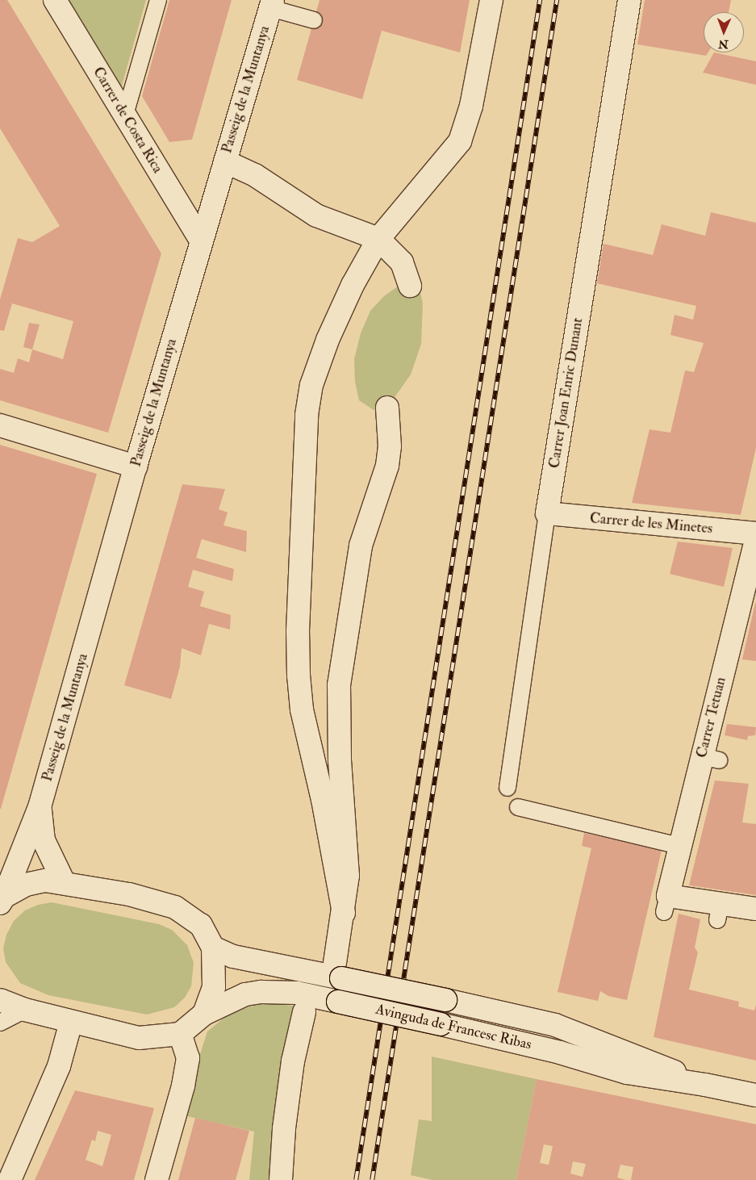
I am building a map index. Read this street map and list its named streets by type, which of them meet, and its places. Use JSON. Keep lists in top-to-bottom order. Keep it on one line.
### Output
{"streets":{"street":["Passeig de la Muntanya","Carrer de Costa Rica","Carrer Joan Enric Dunant","Carrer de les Minetes","Carrer Tetuan","Avinguda de Francesc Ribas"]},"crossings":[["Passeig de la Muntanya","Carrer de Costa Rica"],["Carrer Joan Enric Dunant","Carrer de les Minetes"]],"north":"bottom"}
